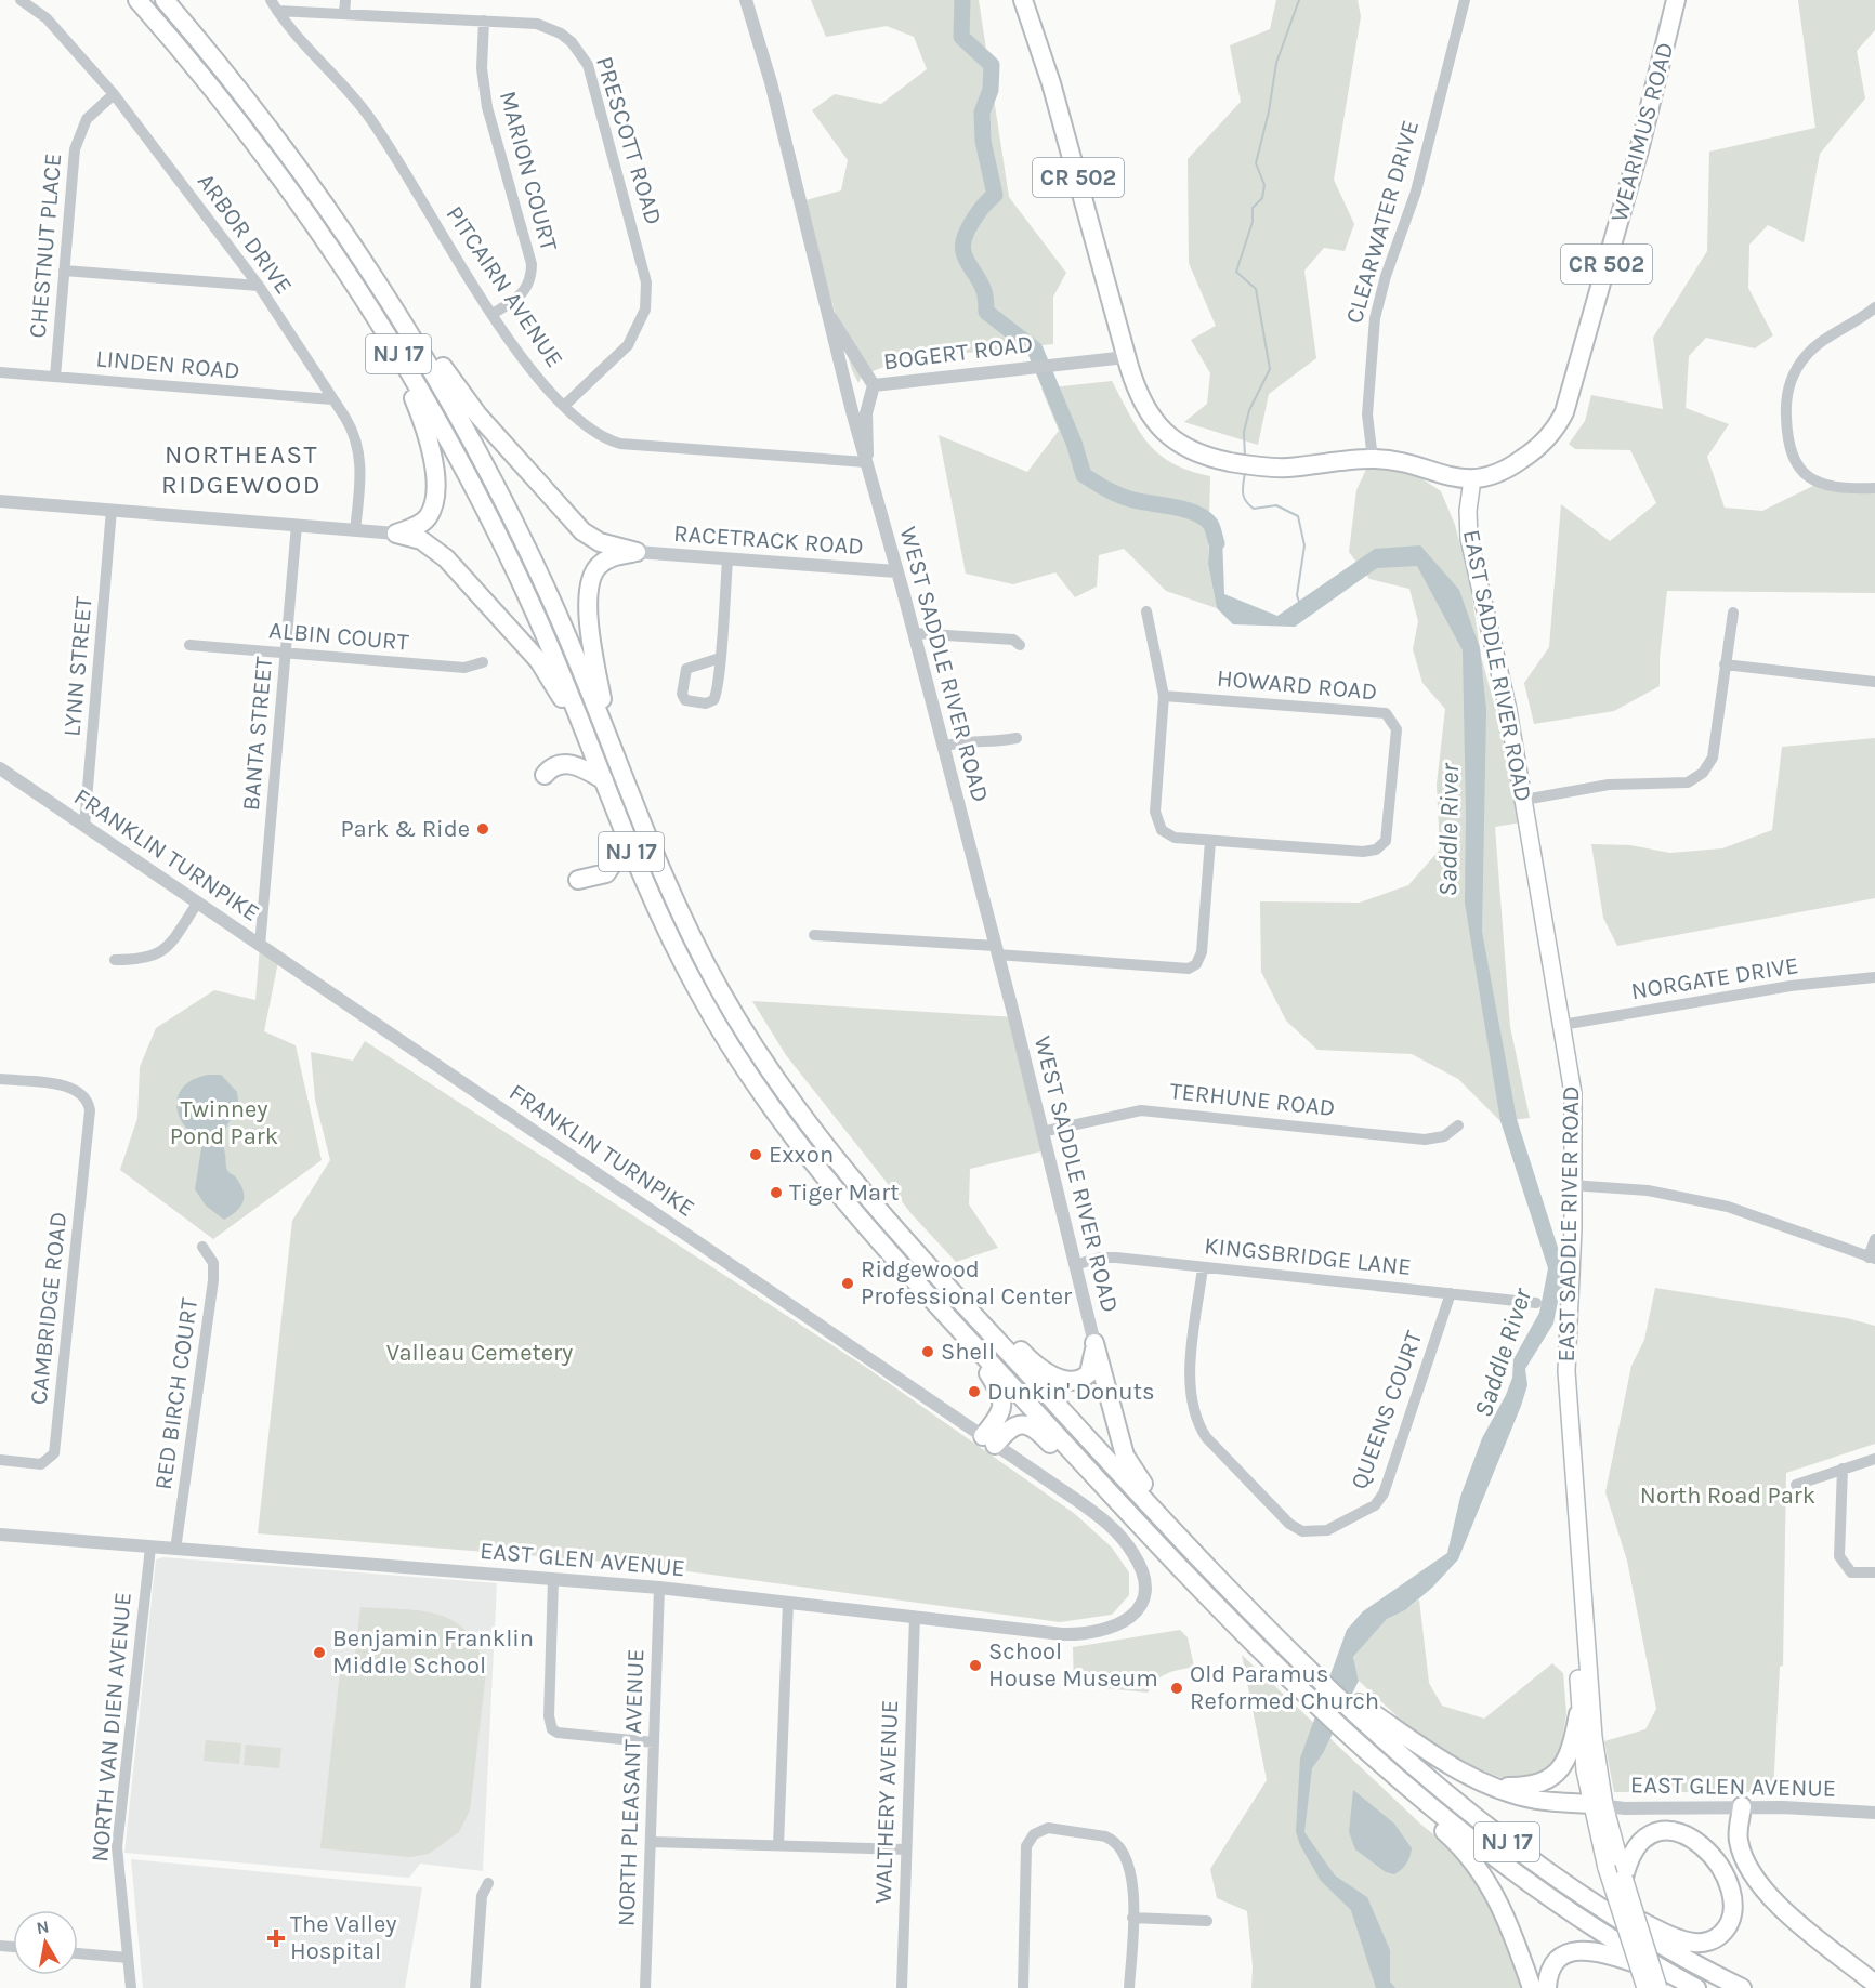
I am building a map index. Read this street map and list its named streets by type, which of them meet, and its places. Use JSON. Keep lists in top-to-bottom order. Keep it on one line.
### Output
{"streets":{"main road":["WEARIMUS ROAD","CR 502","NJ 17","EAST SADDLE RIVER ROAD"],"street":["PRESCOTT ROAD","MARION COURT","CLEARWATER DRIVE","ARBOR DRIVE","CHESTNUT PLACE","PITCAIRN AVENUE","BOGERT ROAD","LINDEN ROAD","RACETRACK ROAD","ALBIN COURT","WEST SADDLE RIVER ROAD","LYNN STREET","HOWARD ROAD","BANTA STREET","FRANKLIN TURNPIKE","NORGATE DRIVE","TERHUNE ROAD","KINGSBRIDGE LANE","CAMBRIDGE ROAD","RED BIRCH COURT","QUEENS COURT","EAST GLEN AVENUE","NORTH VAN DIEN AVENUE","NORTH PLEASANT AVENUE","WALTHERY AVENUE"]},"crossings":[["WEARIMUS ROAD","CR 502"],["WEARIMUS ROAD","EAST SADDLE RIVER ROAD"],["PRESCOTT ROAD","MARION COURT"],["PRESCOTT ROAD","PITCAIRN AVENUE"],["MARION COURT","PITCAIRN AVENUE"],["CR 502","CLEARWATER DRIVE"],["CR 502","BOGERT ROAD"],["CR 502","EAST SADDLE RIVER ROAD"],["ARBOR DRIVE","CHESTNUT PLACE"],["ARBOR DRIVE","LINDEN ROAD"],["CHESTNUT PLACE","LINDEN ROAD"],["PITCAIRN AVENUE","BOGERT ROAD"],["PITCAIRN AVENUE","WEST SADDLE RIVER ROAD"],["BOGERT ROAD","WEST SADDLE RIVER ROAD"],["NJ 17","EAST SADDLE RIVER ROAD"],["RACETRACK ROAD","WEST SADDLE RIVER ROAD"],["ALBIN COURT","BANTA STREET"],["WEST SADDLE RIVER ROAD","TERHUNE ROAD"],["WEST SADDLE RIVER ROAD","KINGSBRIDGE LANE"],["EAST SADDLE RIVER ROAD","NORGATE DRIVE"],["EAST SADDLE RIVER ROAD","EAST GLEN AVENUE"],["LYNN STREET","FRANKLIN TURNPIKE"],["BANTA STREET","FRANKLIN TURNPIKE"],["FRANKLIN TURNPIKE","EAST GLEN AVENUE"],["KINGSBRIDGE LANE","QUEENS COURT"],["RED BIRCH COURT","EAST GLEN AVENUE"],["EAST GLEN AVENUE","NORTH VAN DIEN AVENUE"],["EAST GLEN AVENUE","NORTH PLEASANT AVENUE"],["EAST GLEN AVENUE","WALTHERY AVENUE"]],"districts":["NORTHEAST RIDGEWOOD"],"water":["Saddle River"],"parks":["Twinney Pond Park","Valleau Cemetery","North Road Park"],"places":{"other":["Park & Ride","Exxon","Tiger Mart","Ridgewood Professional Center","Shell","Dunkin' Donuts","Benjamin Franklin Middle School","School House Museum","Old Paramus Reformed Church"],"health":["The Valley Hospital"]},"north":"top"}
